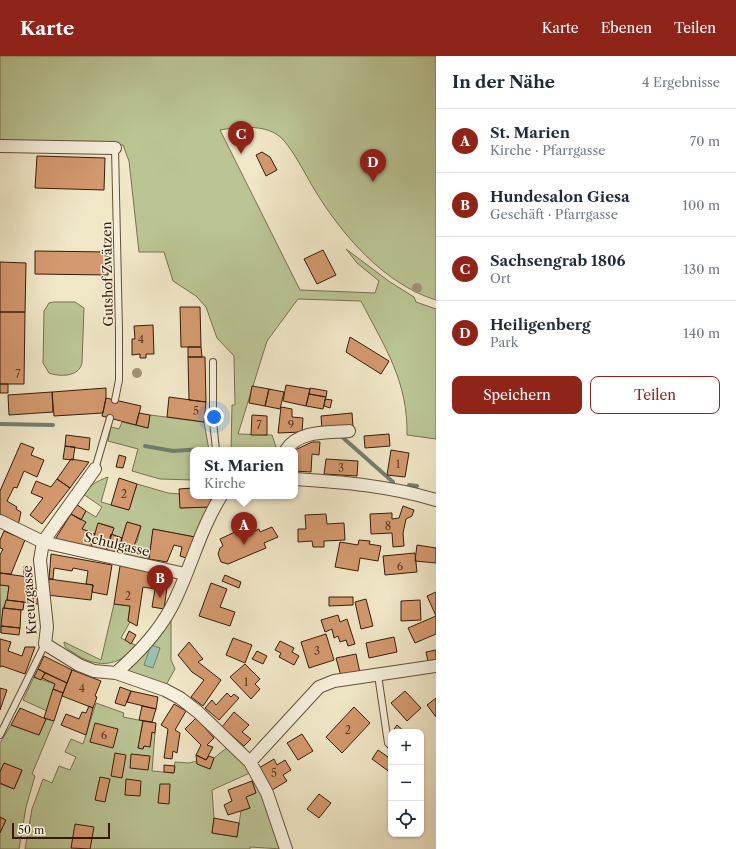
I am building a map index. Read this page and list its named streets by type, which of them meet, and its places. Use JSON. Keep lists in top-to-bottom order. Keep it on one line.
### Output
{"streets":{"street":["Schulgasse","Kreuzgasse"],"lane":["Gutshof Zwätzen"]},"crossings":[["Schulgasse","Kreuzgasse"]],"house_numbers":["4","7","5","7","9","1","3","2","8","6","2","3","1","4","2","6","5"],"scale_bar":"50 m","page":{"header":"Karte","nav":["Karte","Ebenen","Teilen"],"heading":["In der Nähe","4 Ergebnisse"],"list":[{"mark":"A","name":"St. Marien","note":"Kirche · Pfarrgasse","value":"70 m"},{"mark":"B","name":"Hundesalon Giesa","note":"Geschäft · Pfarrgasse","value":"100 m"},{"mark":"C","name":"Sachsengrab 1806","note":"Ort","value":"130 m"},{"mark":"D","name":"Heiligenberg","note":"Park","value":"140 m"}],"pins":["C","D","A","B"],"buttons":["Speichern","Teilen"],"popup":["St. Marien","Kirche"],"map_buttons":["+","−"],"scale":"50 m"}}
